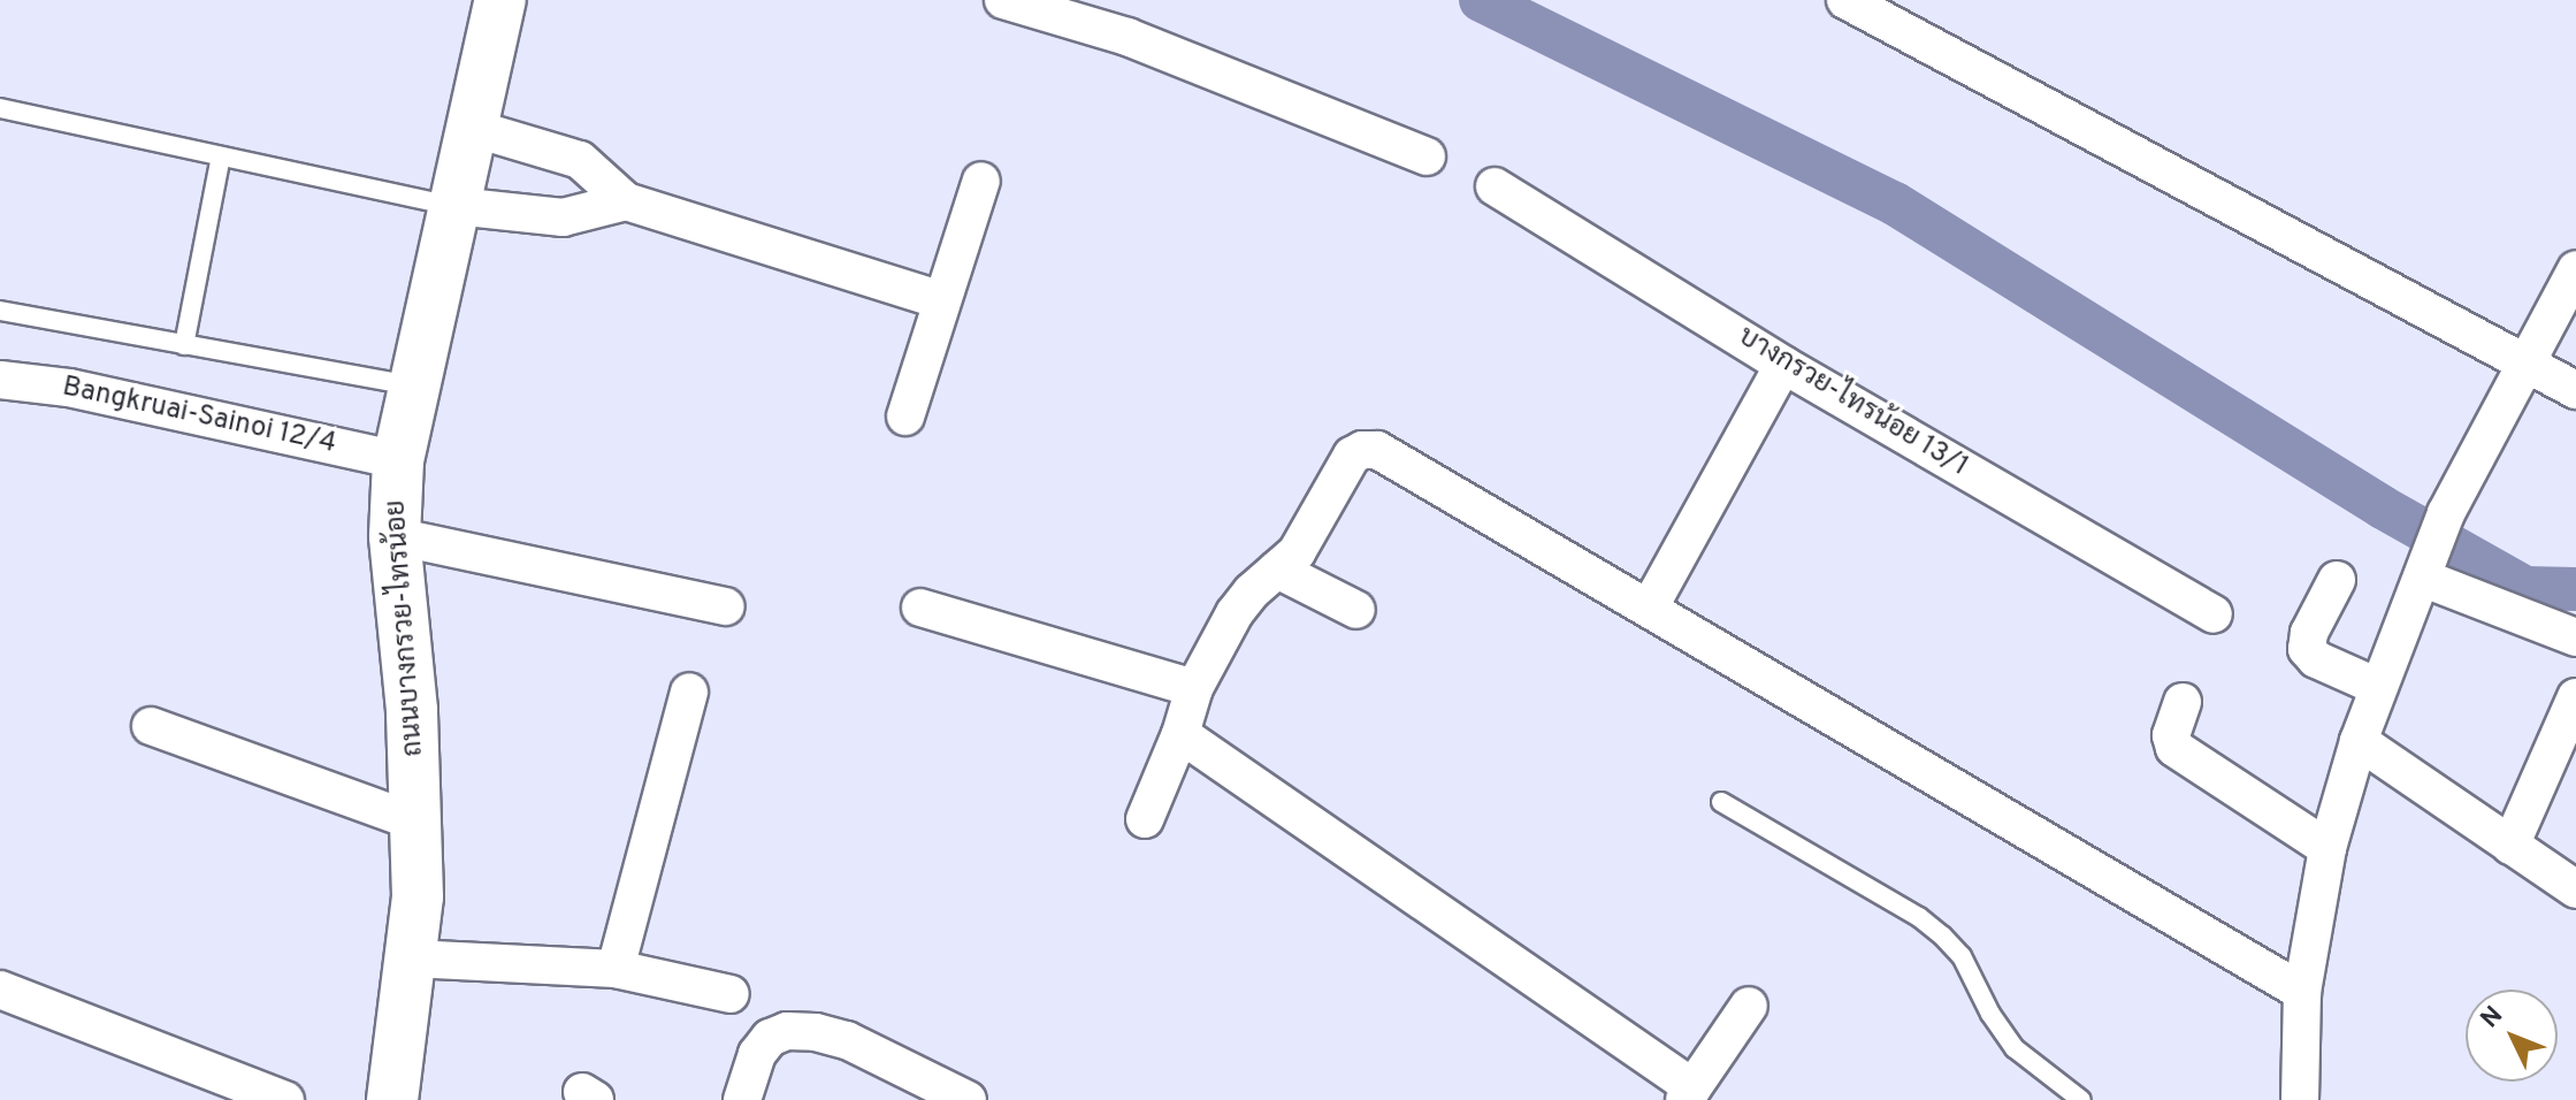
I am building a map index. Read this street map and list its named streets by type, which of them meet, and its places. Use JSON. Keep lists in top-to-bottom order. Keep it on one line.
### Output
{"streets":{"main road":["ถนนบางกรวย-ไทรน้อย"],"street":["บางกรวย-ไทรน้อย 13/1","Bangkruai-Sainoi 12/4"]},"crossings":[["Bangkruai-Sainoi 12/4","ถนนบางกรวย-ไทรน้อย"]],"north":"top left"}
